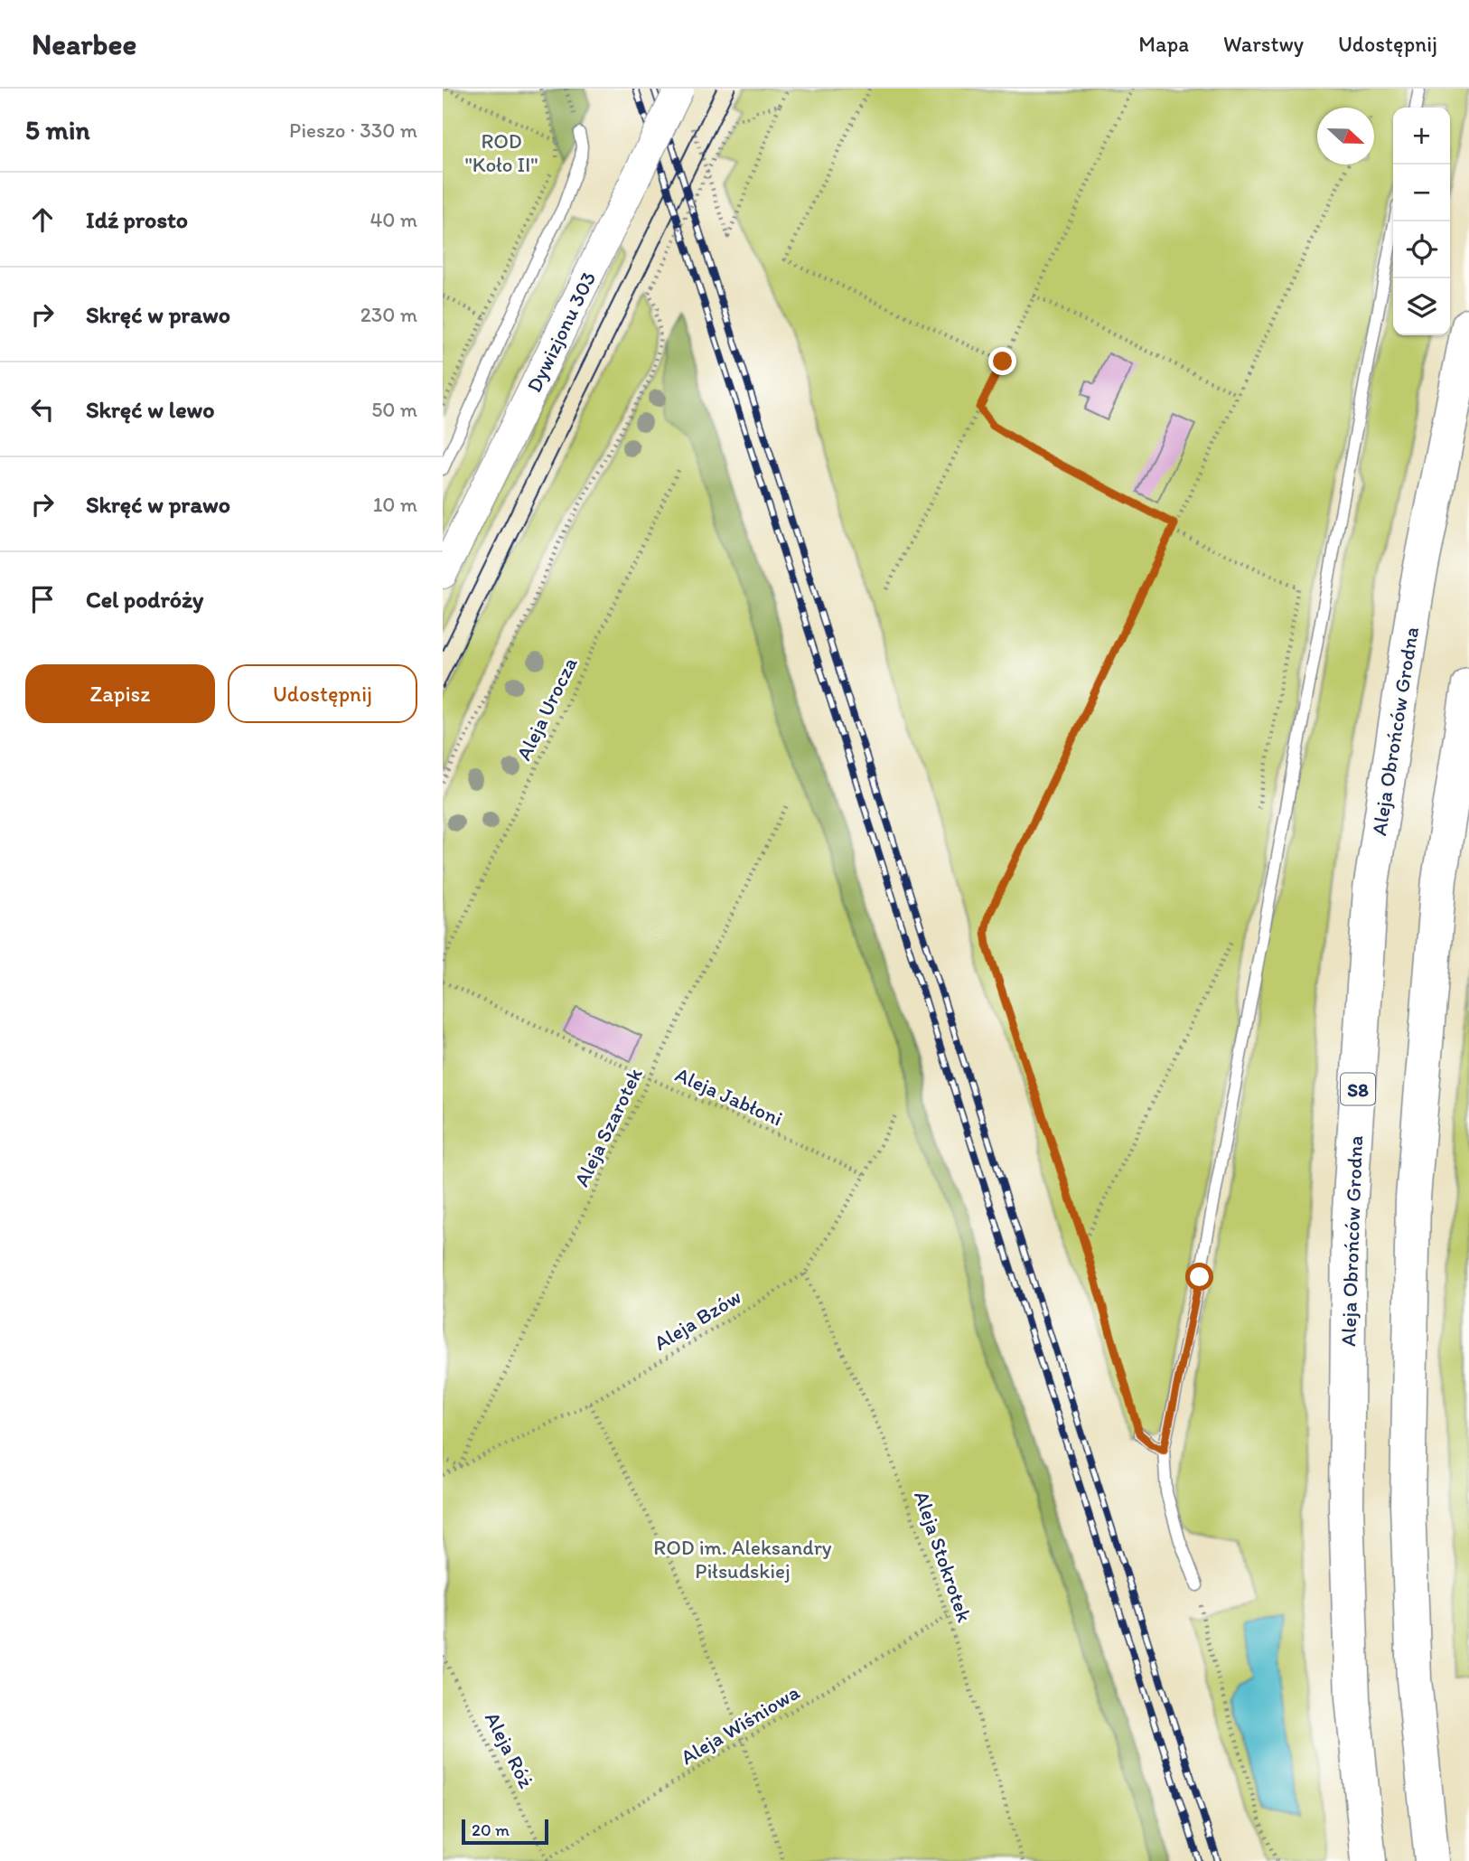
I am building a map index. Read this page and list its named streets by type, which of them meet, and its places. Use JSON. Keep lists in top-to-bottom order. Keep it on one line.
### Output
{"streets":{"highway":["Aleja Obrońców Grodna","S8"],"street":["Dywizjonu 303"],"path":["Aleja Urocza","Aleja Jabłoni","Aleja Szarotek","Aleja Bzów","Aleja Stokrotek","Aleja Wiśniowa","Aleja Róż"]},"crossings":[["Aleja Jabłoni","Aleja Szarotek"],["Aleja Jabłoni","Aleja Bzów"],["Aleja Szarotek","Aleja Bzów"],["Aleja Bzów","Aleja Stokrotek"],["Aleja Stokrotek","Aleja Wiśniowa"],["Aleja Wiśniowa","Aleja Róż"]],"parks":["ROD \"Koło II\"","ROD im. Aleksandry Piłsudskiej"],"scale_bar":"20 m","north":"right","page":{"header":"Nearbee","nav":["Mapa","Warstwy","Udostępnij"],"heading":["5 min","Pieszo · 330 m"],"map_buttons":["+","−"],"list":[["Idź prosto","40 m"],["Skręć w prawo","230 m"],["Skręć w lewo","50 m"],["Skręć w prawo","10 m"],"Cel podróży"],"buttons":["Zapisz","Udostępnij"],"scale":"20 m"}}
